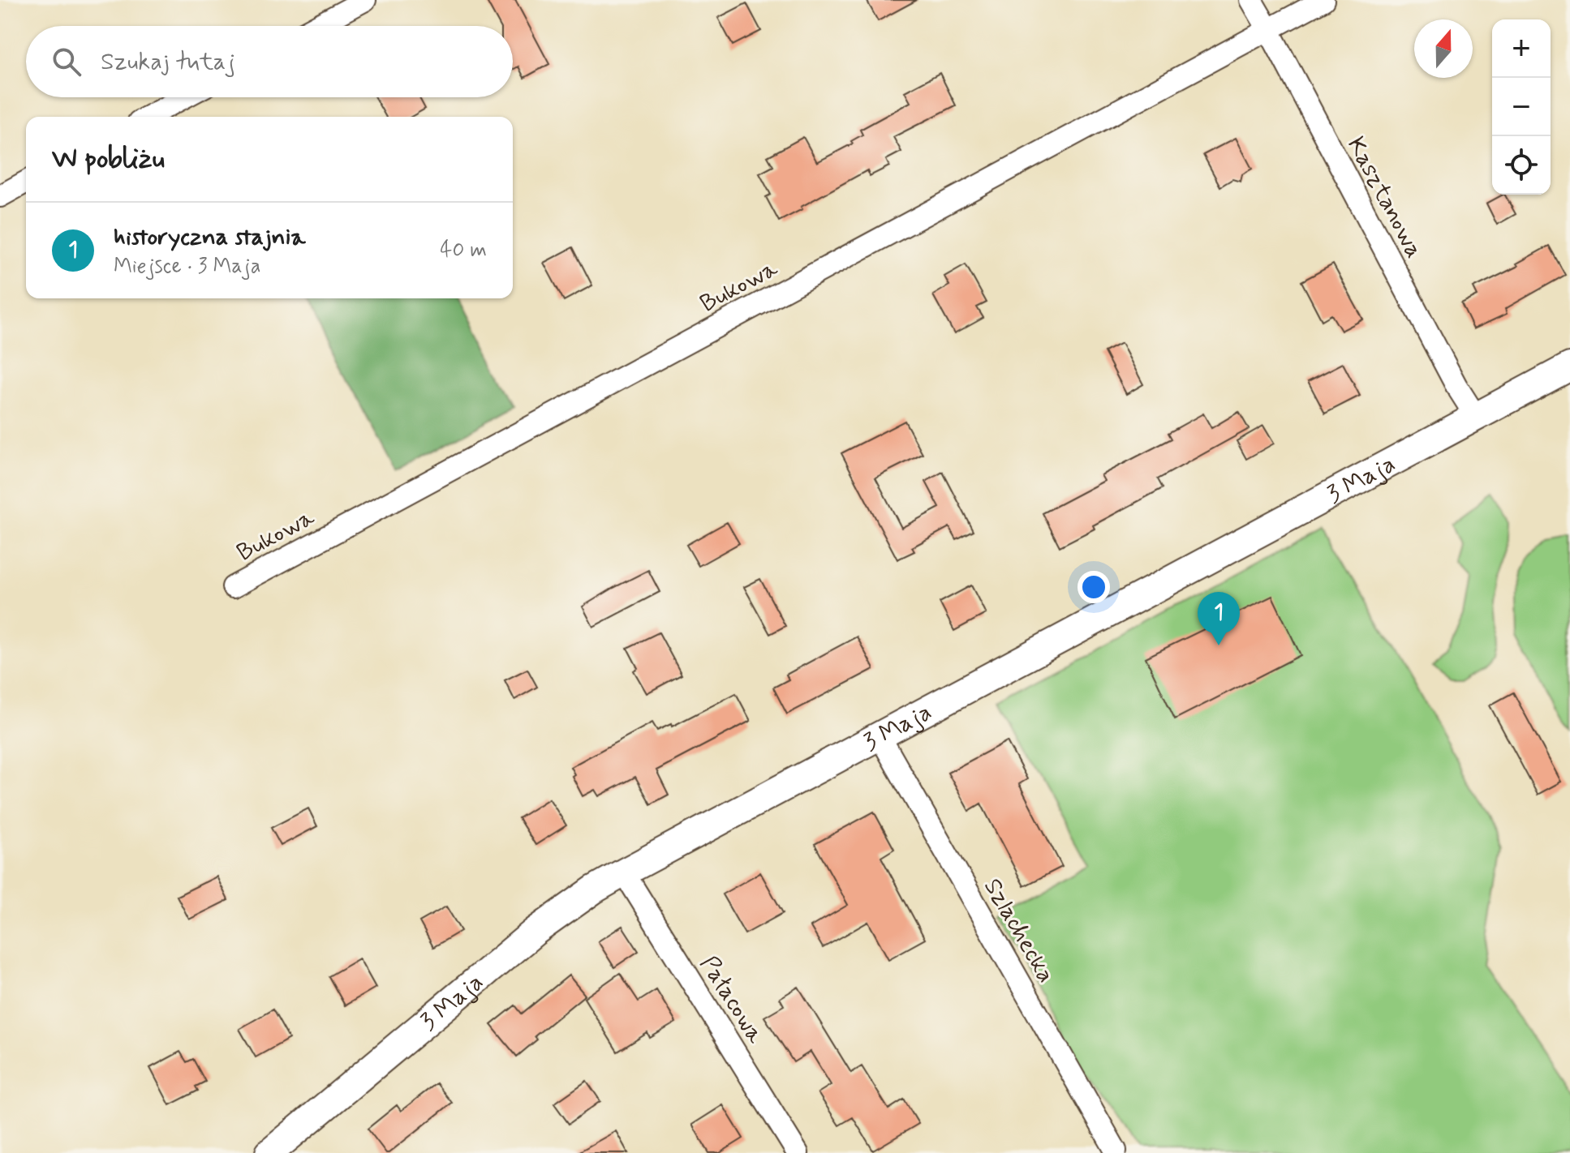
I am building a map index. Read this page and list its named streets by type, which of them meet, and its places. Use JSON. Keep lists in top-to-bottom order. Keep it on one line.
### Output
{"streets":{"street":["Kasztanowa","Bukowa","3 Maja","Szlachecka","Pałacowa"]},"crossings":[["Kasztanowa","Bukowa"],["Kasztanowa","3 Maja"],["3 Maja","Szlachecka"],["3 Maja","Pałacowa"]],"north":"top","page":{"map_buttons":["+","−"],"search":"Szukaj tutaj","heading":"W pobliżu","list":[{"mark":"1","name":"historyczna stajnia","note":"Miejsce · 3 Maja","value":"40 m"}],"pins":"1"}}
